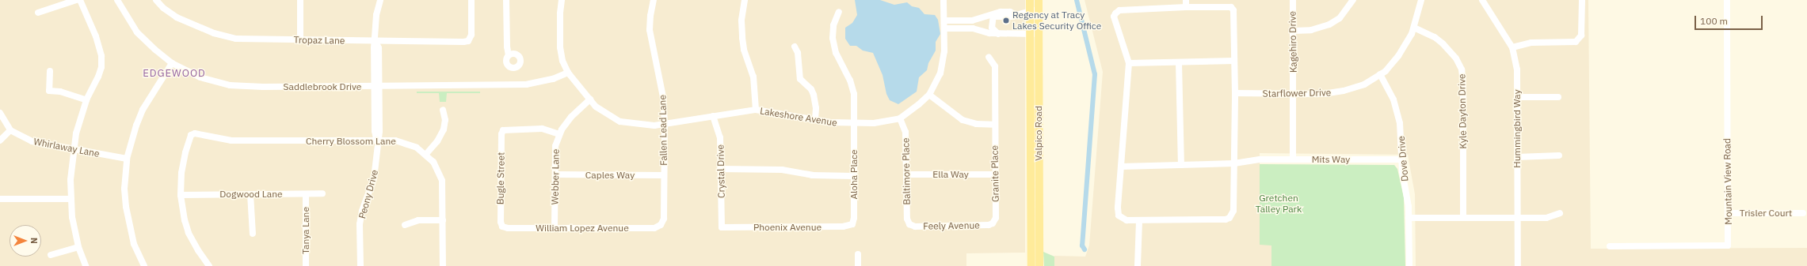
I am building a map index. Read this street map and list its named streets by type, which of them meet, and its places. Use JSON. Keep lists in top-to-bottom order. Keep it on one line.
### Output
{"streets":{"main road":["Valpico Road"],"street":["Tropaz Lane","Kagehiro Drive","Saddlebrook Drive","Starflower Drive","Kyle Dayton Drive","Lakeshore Avenue","Hummingbird Way","Fallen Lead Lane","Cherry Blossom Lane","Whirlaway Lane","Dove Drive","Mits Way","Crystal Drive","Baltimore Place","Granite Place","Aloha Place","Ella Way","Caples Way","Webber Lane","Bugle Street","Mountain View Road","Dogwood Lane","Peony Drive","Trisler Court","Feely Avenue","Phoenix Avenue","William Lopez Avenue","Tanya Lane"]},"crossings":[["Tropaz Lane","Peony Drive"],["Kagehiro Drive","Starflower Drive"],["Kagehiro Drive","Mits Way"],["Saddlebrook Drive","Lakeshore Avenue"],["Saddlebrook Drive","Peony Drive"],["Starflower Drive","Kyle Dayton Drive"],["Starflower Drive","Dove Drive"],["Lakeshore Avenue","Fallen Lead Lane"],["Lakeshore Avenue","Crystal Drive"],["Lakeshore Avenue","Baltimore Place"],["Lakeshore Avenue","Aloha Place"],["Lakeshore Avenue","Webber Lane"],["Fallen Lead Lane","Caples Way"],["Fallen Lead Lane","William Lopez Avenue"],["Cherry Blossom Lane","Dogwood Lane"],["Cherry Blossom Lane","Peony Drive"],["Dove Drive","Mits Way"],["Crystal Drive","Phoenix Avenue"],["Baltimore Place","Ella Way"],["Baltimore Place","Feely Avenue"],["Granite Place","Ella Way"],["Granite Place","Feely Avenue"],["Aloha Place","Phoenix Avenue"],["Caples Way","Webber Lane"],["Webber Lane","Bugle Street"],["Webber Lane","William Lopez Avenue"],["Bugle Street","William Lopez Avenue"],["Mountain View Road","Trisler Court"],["Dogwood Lane","Tanya Lane"]],"districts":["EDGEWOOD"],"parks":["Gretchen Talley Park"],"places":["Regency at Tracy Lakes Security Office"],"scale_bar":"100 m","north":"right"}
